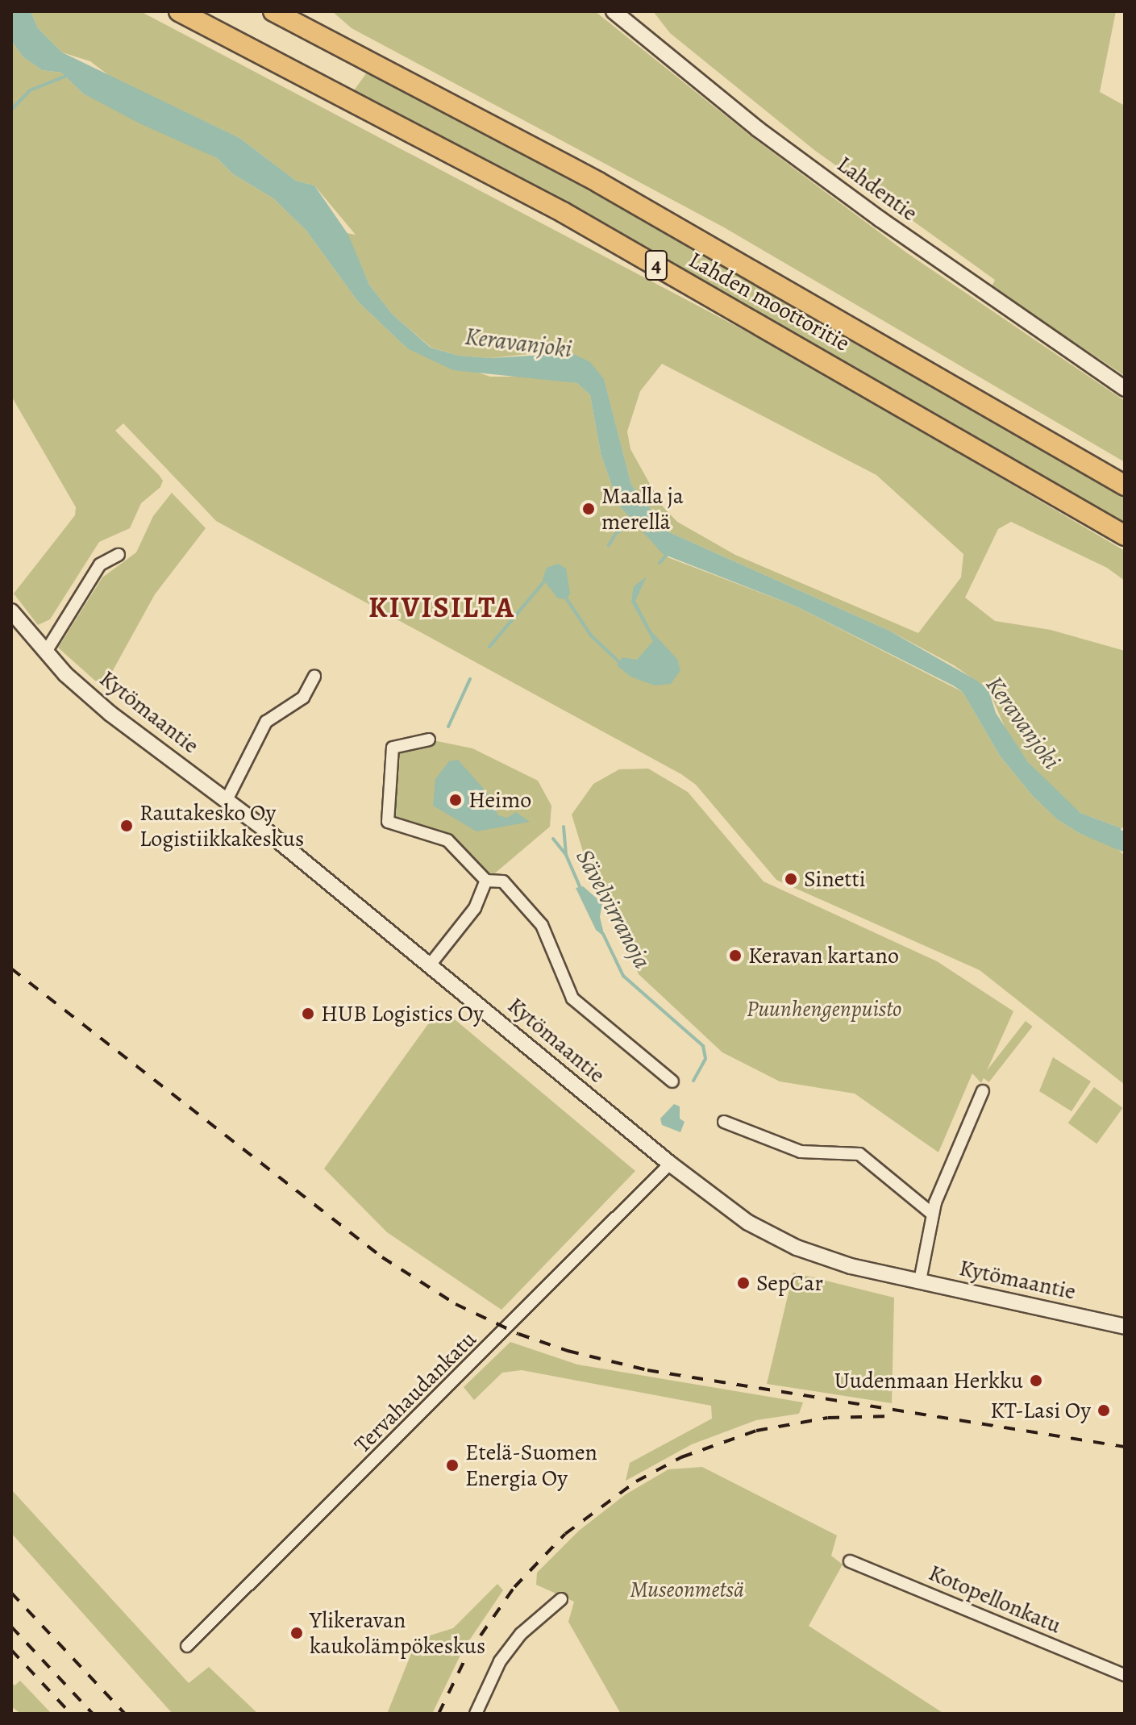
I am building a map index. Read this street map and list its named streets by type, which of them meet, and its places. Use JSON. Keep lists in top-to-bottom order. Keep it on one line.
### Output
{"streets":{"highway":["4","Lahden moottoritie"],"street":["Lahdentie","Kytömaantie","Tervahaudankatu","Kotopellonkatu"]},"crossings":[["Kytömaantie","Tervahaudankatu"]],"districts":["KIVISILTA"],"water":["Keravanjoki","Sävelvirranoja"],"parks":["Puunhengenpuisto","Museonmetsä"],"places":["Maalla ja merellä","Heimo","Rautakesko Oy Logistiikkakeskus","Sinetti","Keravan kartano","HUB Logistics Oy","SepCar","Uudenmaan Herkku","KT-Lasi Oy","Etelä-Suomen Energia Oy","Ylikeravan kaukolämpökeskus"]}
